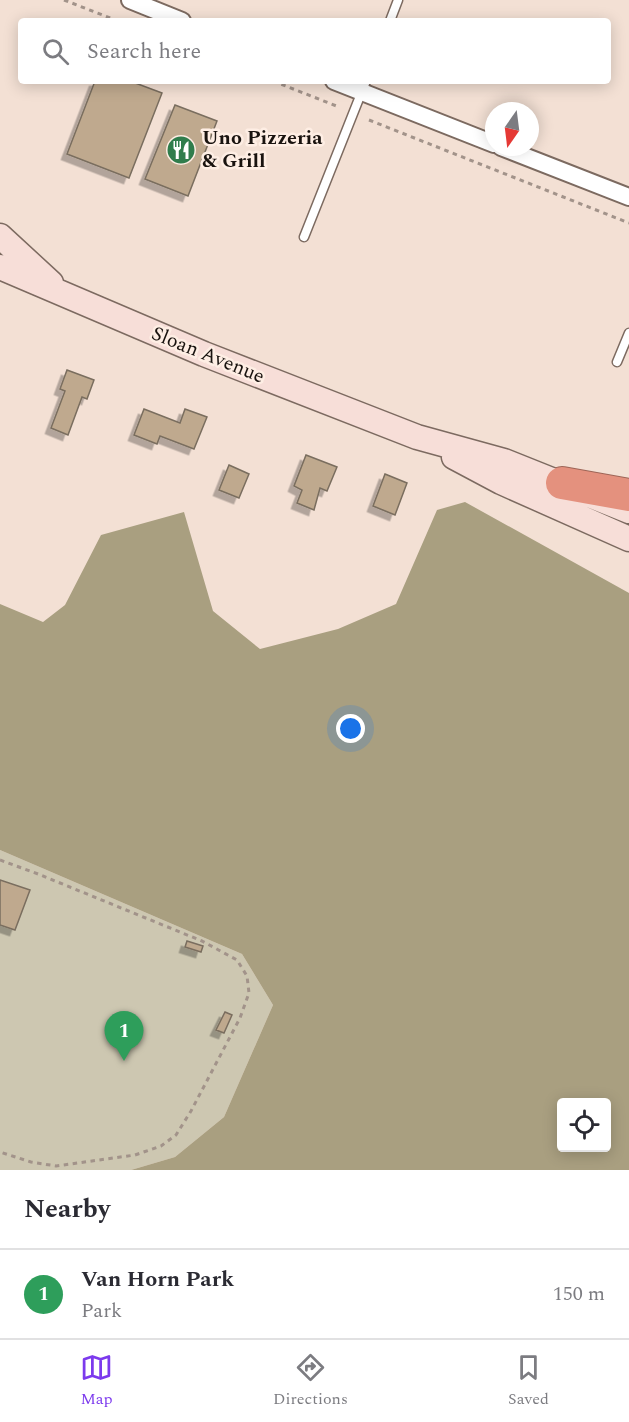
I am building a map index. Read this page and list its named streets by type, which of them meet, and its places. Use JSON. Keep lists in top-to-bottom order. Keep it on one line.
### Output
{"streets":{"main road":["Sloan Avenue"]},"places":{"restaurant":["Uno Pizzeria & Grill"]},"north":"bottom","page":{"search":"Search here","pins":"1","heading":"Nearby","list":[{"mark":"1","name":"Van Horn Park","note":"Park","value":"150 m"}],"nav":["Map","Directions","Saved"]}}
